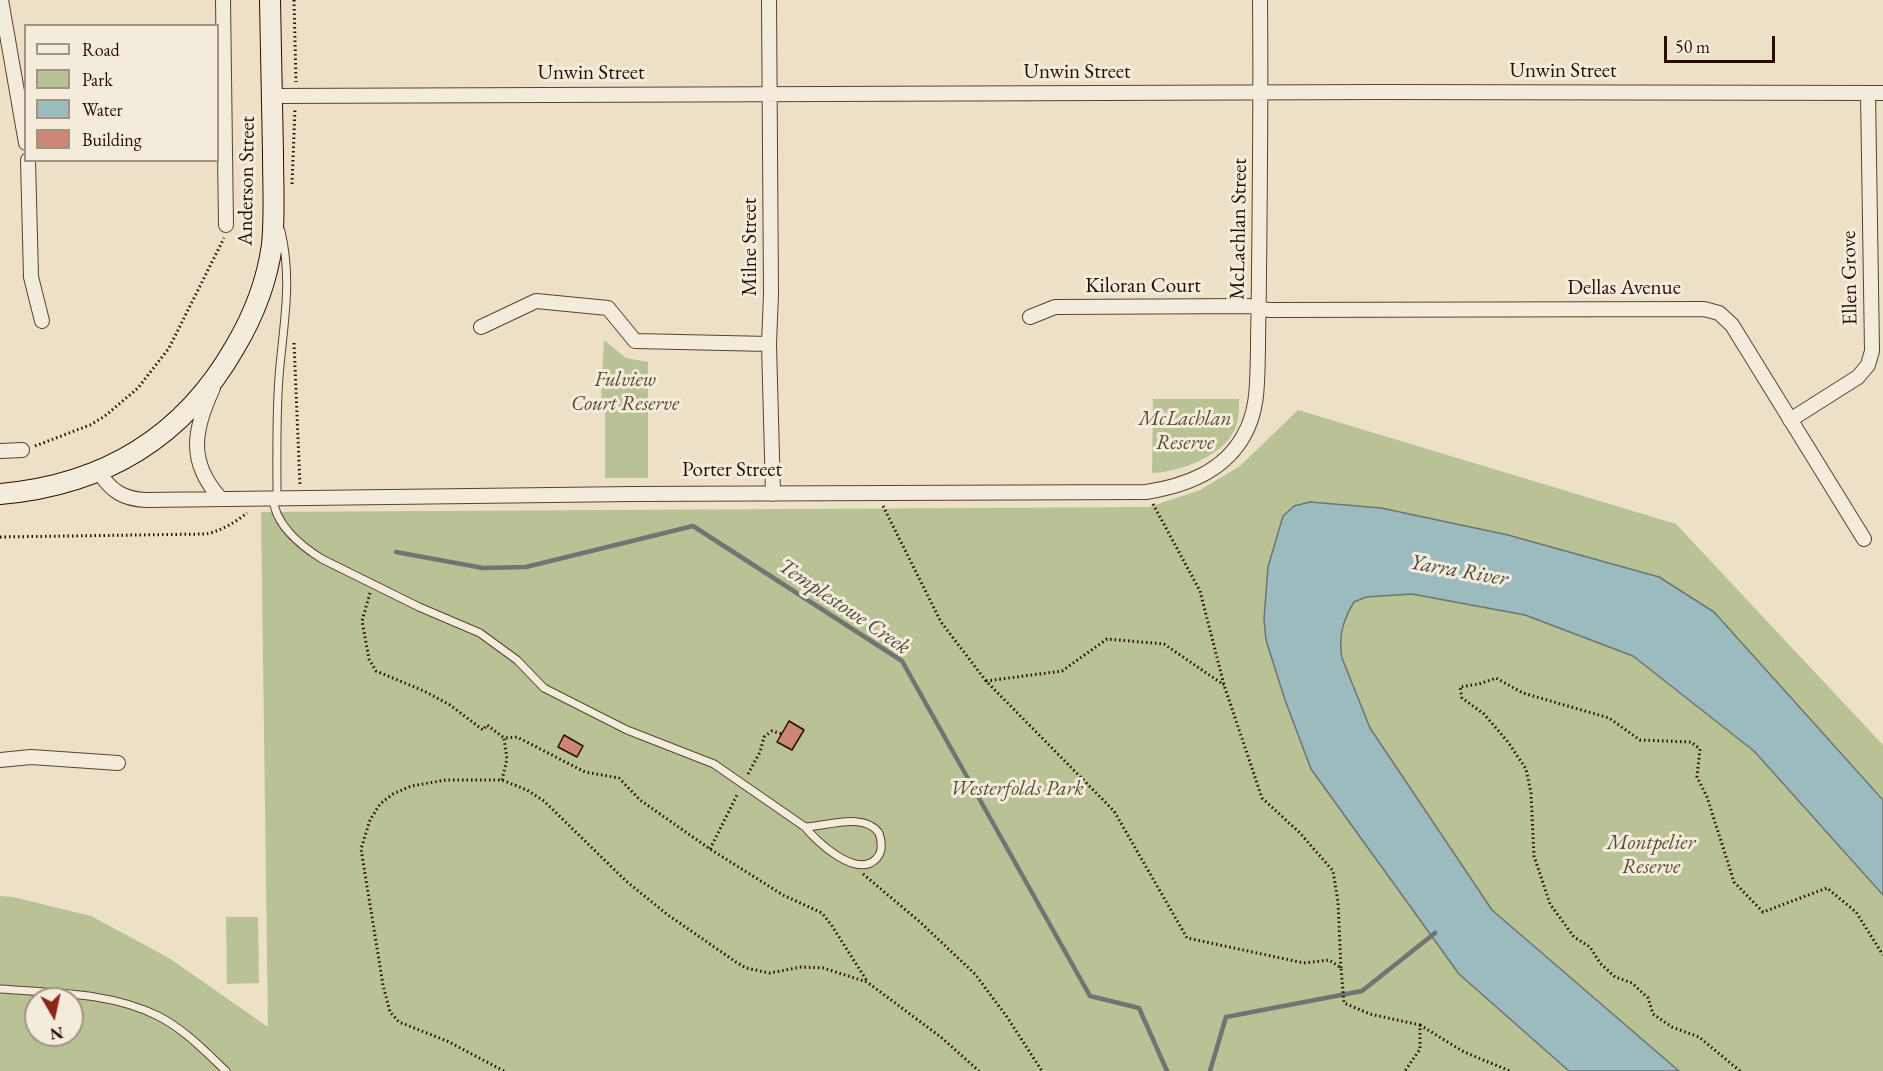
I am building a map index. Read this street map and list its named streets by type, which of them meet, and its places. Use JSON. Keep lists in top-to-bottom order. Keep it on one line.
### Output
{"streets":{"main road":["Anderson Street"],"street":["Unwin Street","McLachlan Street","Milne Street","Ellen Grove","Kiloran Court","Dellas Avenue","Porter Street"]},"crossings":[["Unwin Street","Anderson Street"],["Unwin Street","McLachlan Street"],["Unwin Street","Milne Street"],["Unwin Street","Ellen Grove"],["Anderson Street","Porter Street"],["McLachlan Street","Kiloran Court"],["McLachlan Street","Dellas Avenue"],["McLachlan Street","Porter Street"],["Milne Street","Porter Street"],["Ellen Grove","Dellas Avenue"],["Kiloran Court","Dellas Avenue"]],"water":["Yarra River","Templestowe Creek"],"parks":["Fulview Court Reserve","McLachlan Reserve","Westerfolds Park","Montpelier Reserve"],"legend":["Road","Park","Water","Building"],"scale_bar":"50 m","north":"bottom"}
